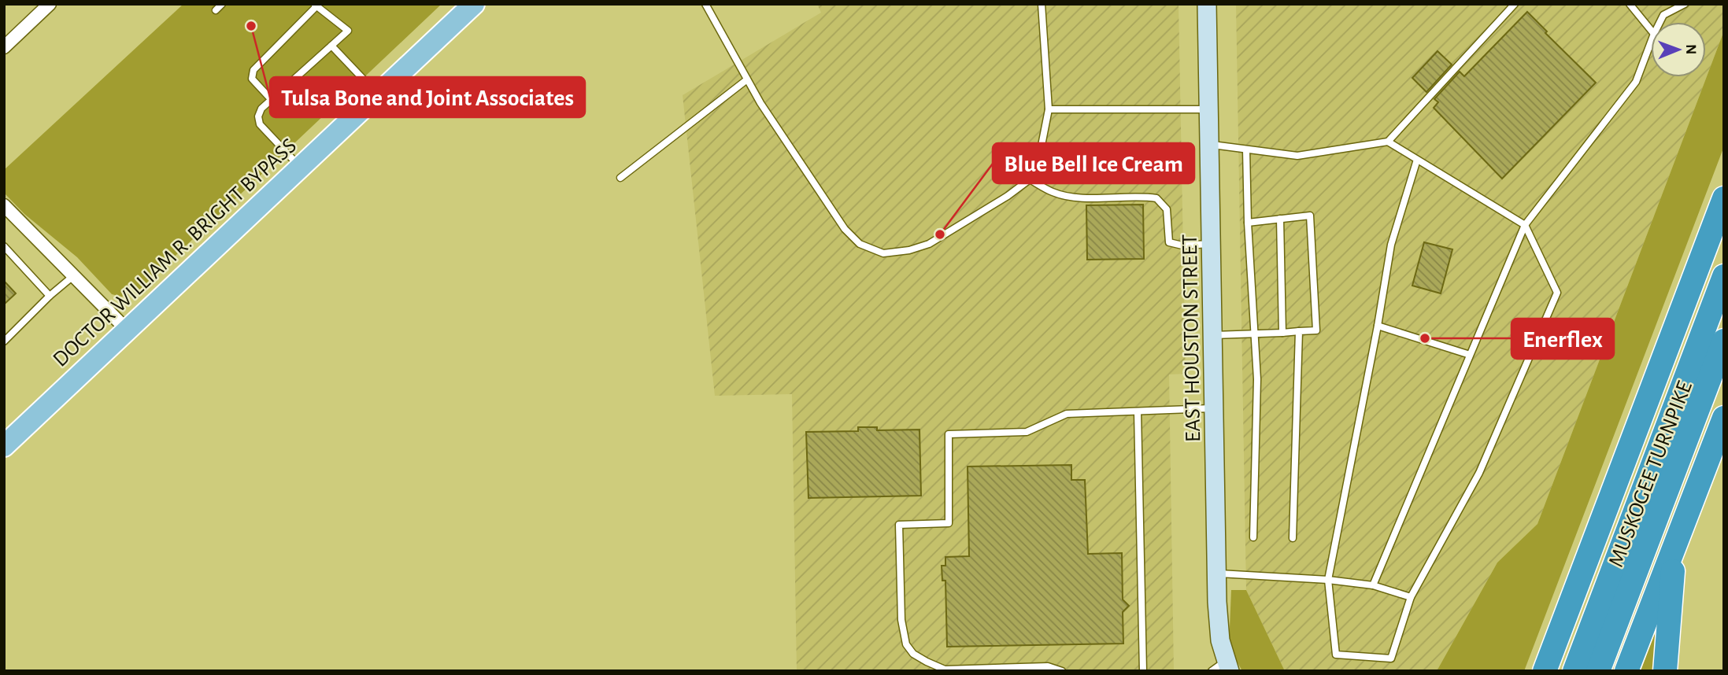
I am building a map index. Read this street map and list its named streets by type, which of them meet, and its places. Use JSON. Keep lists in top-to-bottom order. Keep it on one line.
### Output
{"streets":{"highway":["MUSKOGEE TURNPIKE"],"main road":["DOCTOR WILLIAM R. BRIGHT BYPASS"],"street":["EAST HOUSTON STREET"]},"places":["Tulsa Bone and Joint Associates","Blue Bell Ice Cream","Enerflex"],"north":"right"}
